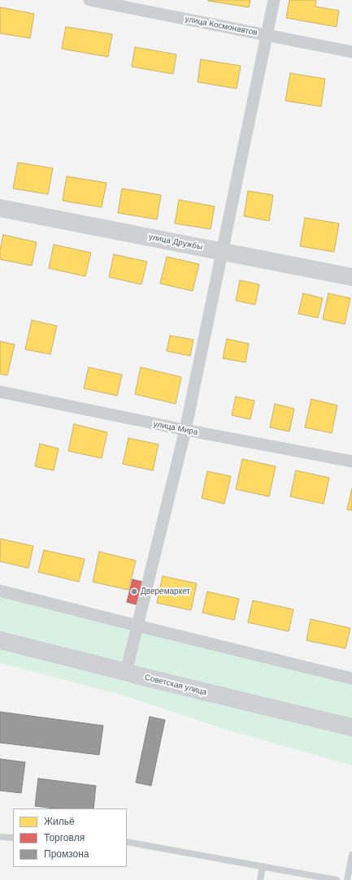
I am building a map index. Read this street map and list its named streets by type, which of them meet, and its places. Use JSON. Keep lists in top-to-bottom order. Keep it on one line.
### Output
{"streets":{"main road":["улица Дружбы","Советская улица"],"street":["улица Космонавтов","улица Мира"]},"places":["Дверемаркет"],"legend":["Жильё","Торговля","Промзона"]}
